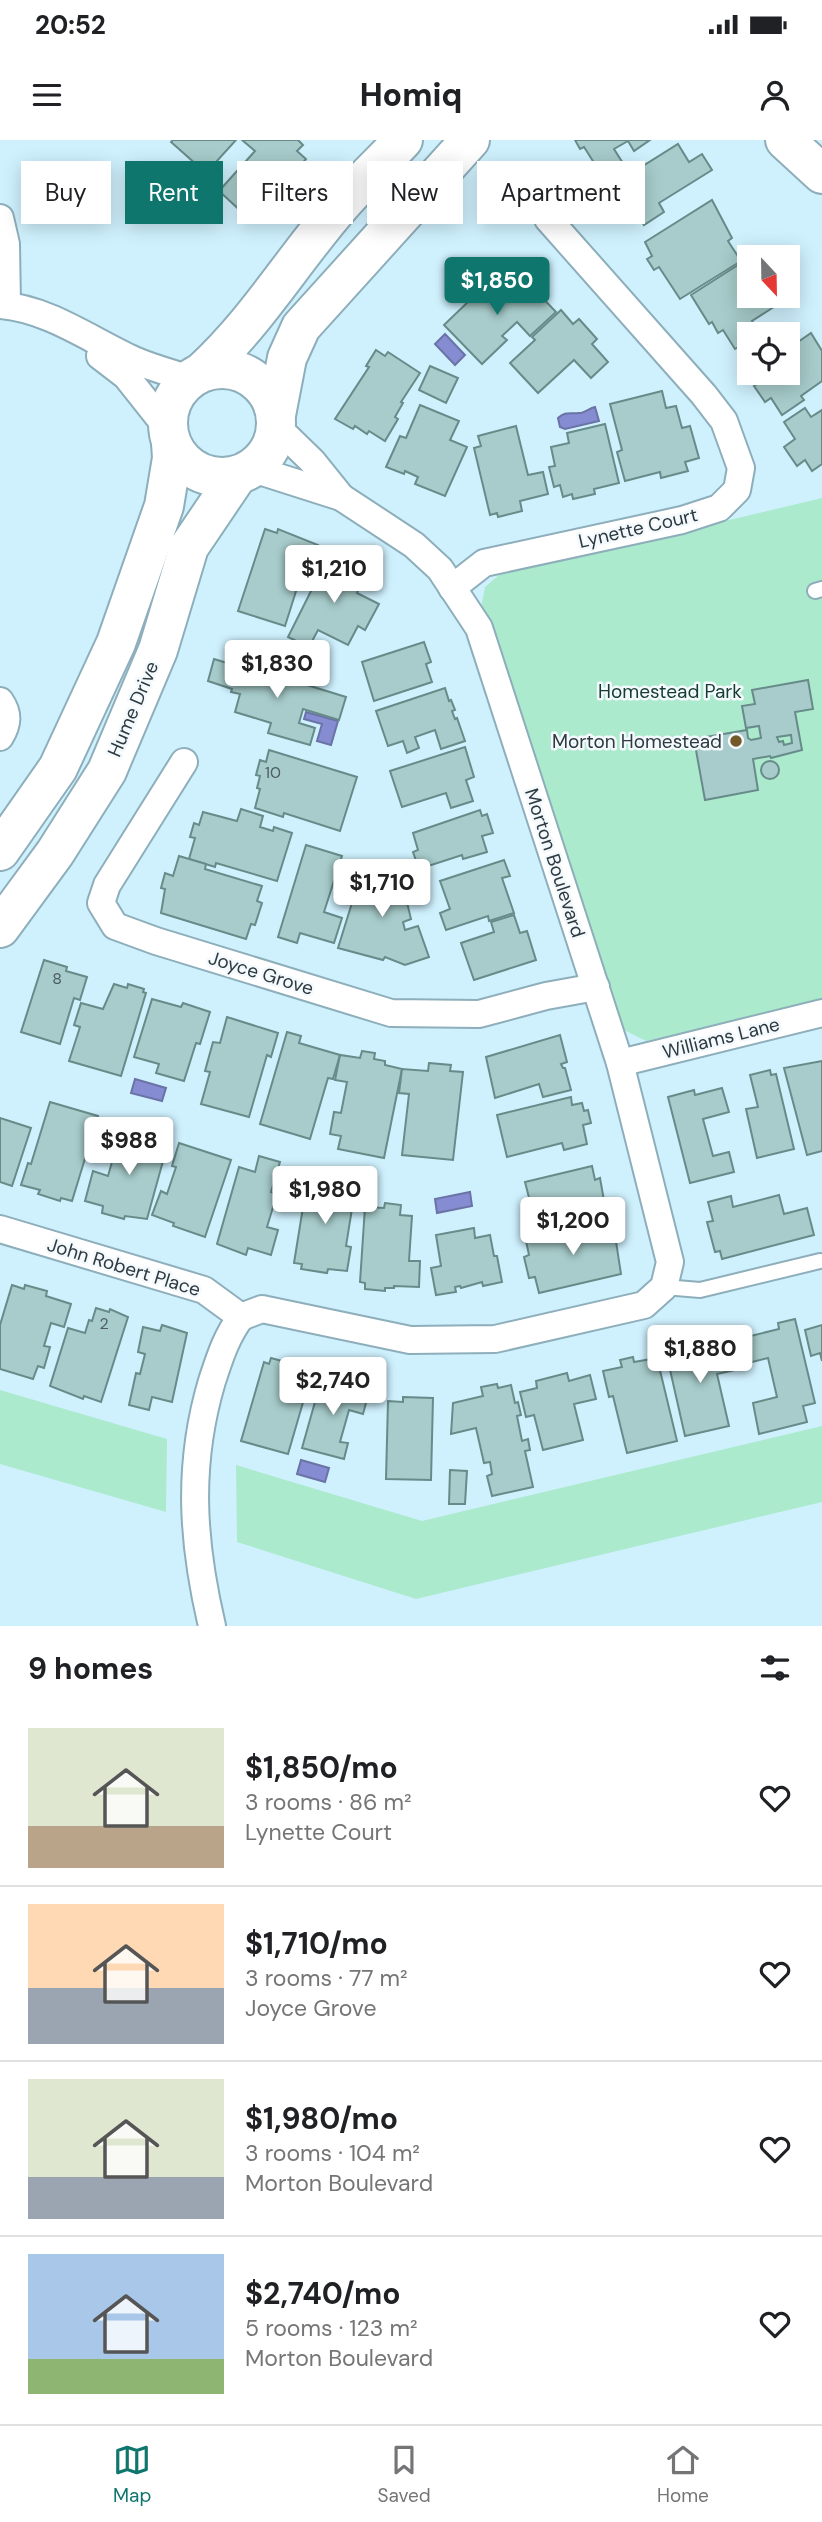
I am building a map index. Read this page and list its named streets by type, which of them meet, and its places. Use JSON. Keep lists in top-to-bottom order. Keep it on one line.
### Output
{"streets":{"street":["Lynette Court","Hume Drive","Morton Boulevard","Joyce Grove","Williams Lane","John Robert Place"]},"crossings":[["Lynette Court","Morton Boulevard"],["Hume Drive","Morton Boulevard"],["Morton Boulevard","Joyce Grove"],["Morton Boulevard","Williams Lane"]],"parks":["Homestead Park"],"places":["Morton Homestead"],"house_numbers":["10","8","2"],"north":"bottom","page":{"status":"20:52","header":"Homiq","chip":["Buy","Rent","Filters","New","Apartment"],"price":["$1,850","$1,210","$1,830","$1,710","$988","$1,980","$1,200","$1,880","$2,740"],"heading":"9 homes","list":[{"name":"$1,850/mo","note":"3 rooms · 86 m² · Lynette Court"},{"name":"$1,710/mo","note":"3 rooms · 77 m² · Joyce Grove"},{"name":"$1,980/mo","note":"3 rooms · 104 m² · Morton Boulevard"},{"name":"$2,740/mo","note":"5 rooms · 123 m² · Morton Boulevard"}],"tabs":["Map","Saved","Home"]}}
